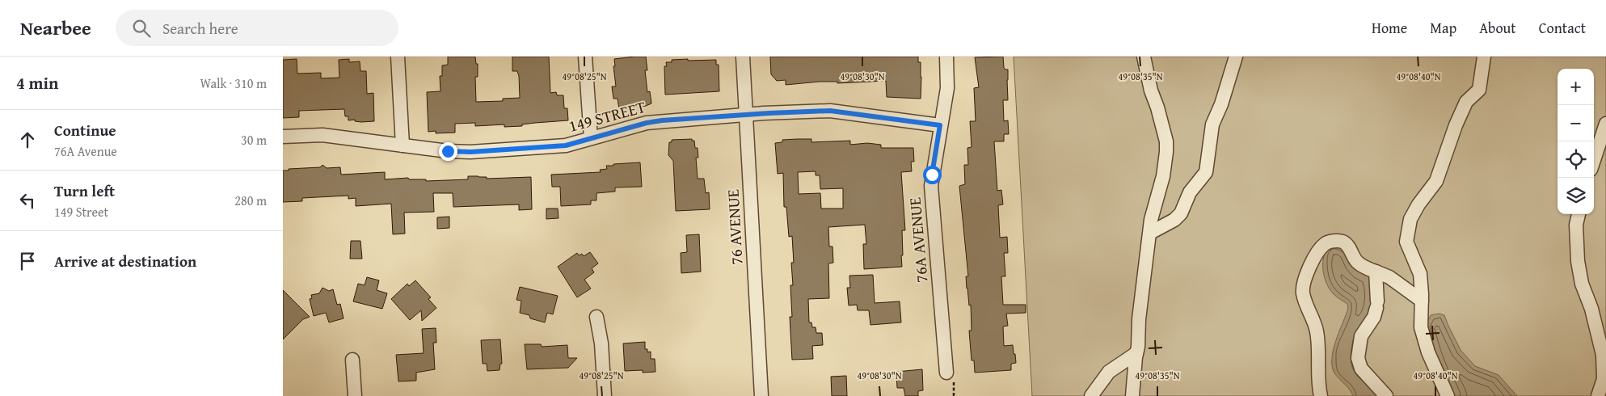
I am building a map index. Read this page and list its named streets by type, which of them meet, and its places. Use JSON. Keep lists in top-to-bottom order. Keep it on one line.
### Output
{"streets":{"street":["149 STREET","76 AVENUE","76A AVENUE"]},"crossings":[["149 STREET","76 AVENUE"],["149 STREET","76A AVENUE"]],"page":{"header":"Nearbee","search":"Search here","nav":["Home","Map","About","Contact"],"heading":["4 min","Walk · 310 m"],"map_buttons":["+","−"],"list":[["Continue","76A Avenue","30 m"],["Turn left","149 Street","280 m"],"Arrive at destination"]},"coordinates":["49°08'25\"N","49°08'30\"N","49°08'35\"N","49°08'40\"N"]}
